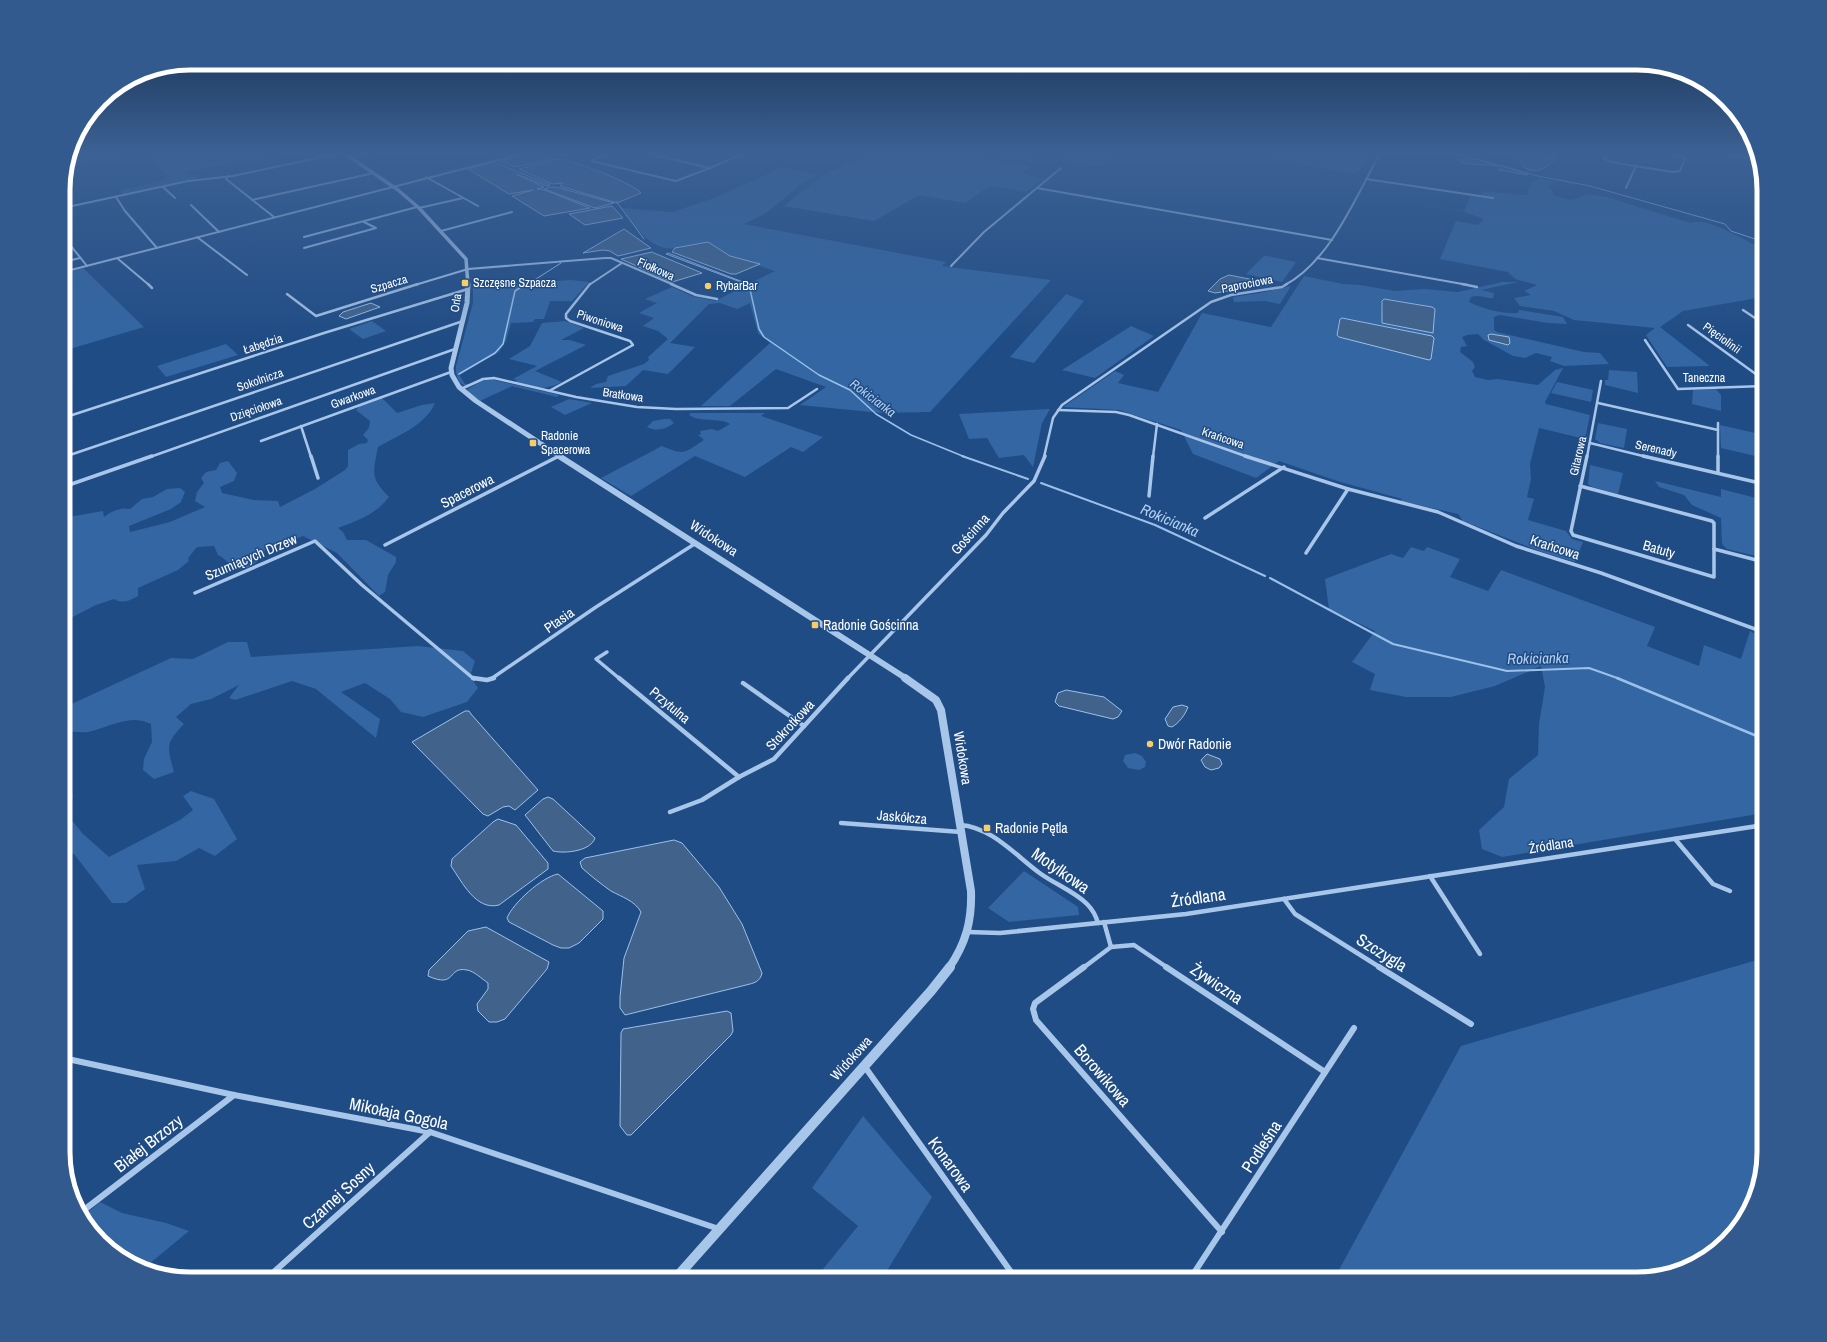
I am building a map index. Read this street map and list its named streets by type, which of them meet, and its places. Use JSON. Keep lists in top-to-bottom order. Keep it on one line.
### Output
{"streets":{"street":["Fiołkowa","Szpacza","Paprociowa","Orla","Piwoniowa","Pięciolinii","Łabędzia","Taneczna","Sokolnicza","Bratkowa","Gwarkowa","Dzięciołowa","Krańcowa","Serenady","Gitarowa","Spacerowa","Gościnna","Widokowa","Batuty","Szumiących Drzew","Ptasia","Przytulna","Stokrotkowa","Jaskółcza","Źródlana","Motylkowa","Szczygla","Żywiczna","Borowikowa","Mikołaja Gogola","Białej Brzozy","Podleśna","Konarowa","Czarnej Sosny"]},"crossings":[["Fiołkowa","Szpacza"],["Fiołkowa","Orla"],["Fiołkowa","Piwoniowa"],["Szpacza","Orla"],["Paprociowa","Krańcowa"],["Paprociowa","Gościnna"],["Orla","Łabędzia"],["Orla","Sokolnicza"],["Orla","Gwarkowa"],["Orla","Dzięciołowa"],["Piwoniowa","Bratkowa"],["Bratkowa","Widokowa"],["Krańcowa","Gościnna"],["Serenady","Gitarowa"],["Gitarowa","Batuty"],["Spacerowa","Widokowa"],["Gościnna","Widokowa"],["Gościnna","Stokrotkowa"],["Widokowa","Ptasia"],["Widokowa","Stokrotkowa"],["Widokowa","Jaskółcza"],["Widokowa","Źródlana"],["Widokowa","Motylkowa"],["Widokowa","Mikołaja Gogola"],["Widokowa","Konarowa"],["Szumiących Drzew","Ptasia"],["Przytulna","Stokrotkowa"],["Jaskółcza","Motylkowa"],["Źródlana","Motylkowa"],["Źródlana","Szczygla"],["Żywiczna","Borowikowa"],["Żywiczna","Podleśna"],["Borowikowa","Podleśna"],["Mikołaja Gogola","Białej Brzozy"],["Mikołaja Gogola","Czarnej Sosny"]],"water":["Rokicianka"],"places":{"transit":["Szczęsne Szpacza","Radonie Spacerowa","Radonie Gościnna","Radonie Pętla"],"other":["RybarBar","Dwór Radonie"]}}
